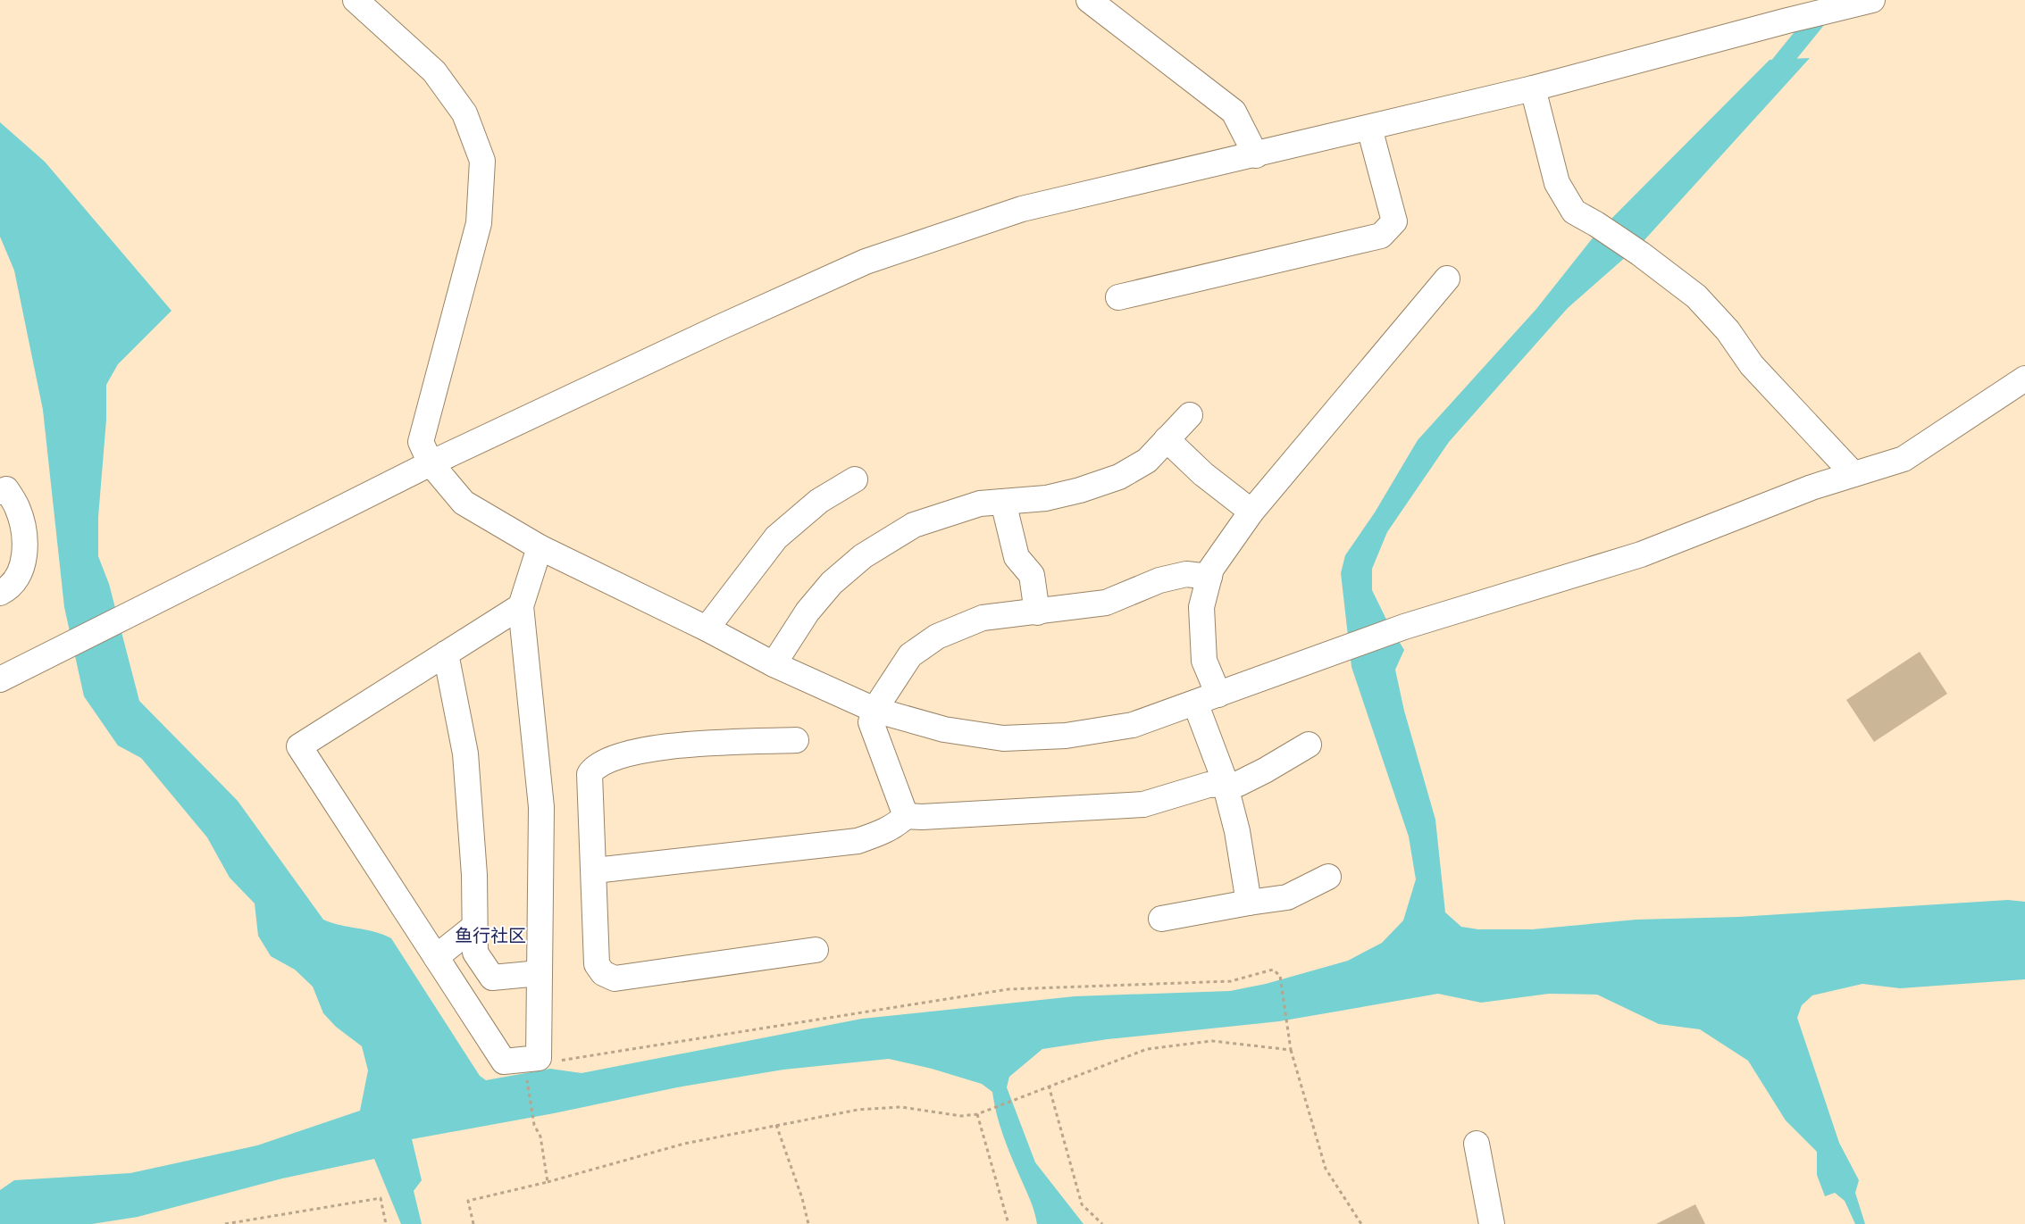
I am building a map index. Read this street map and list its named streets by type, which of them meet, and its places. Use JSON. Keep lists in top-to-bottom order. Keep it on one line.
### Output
{"districts":["鱼行社区"]}
